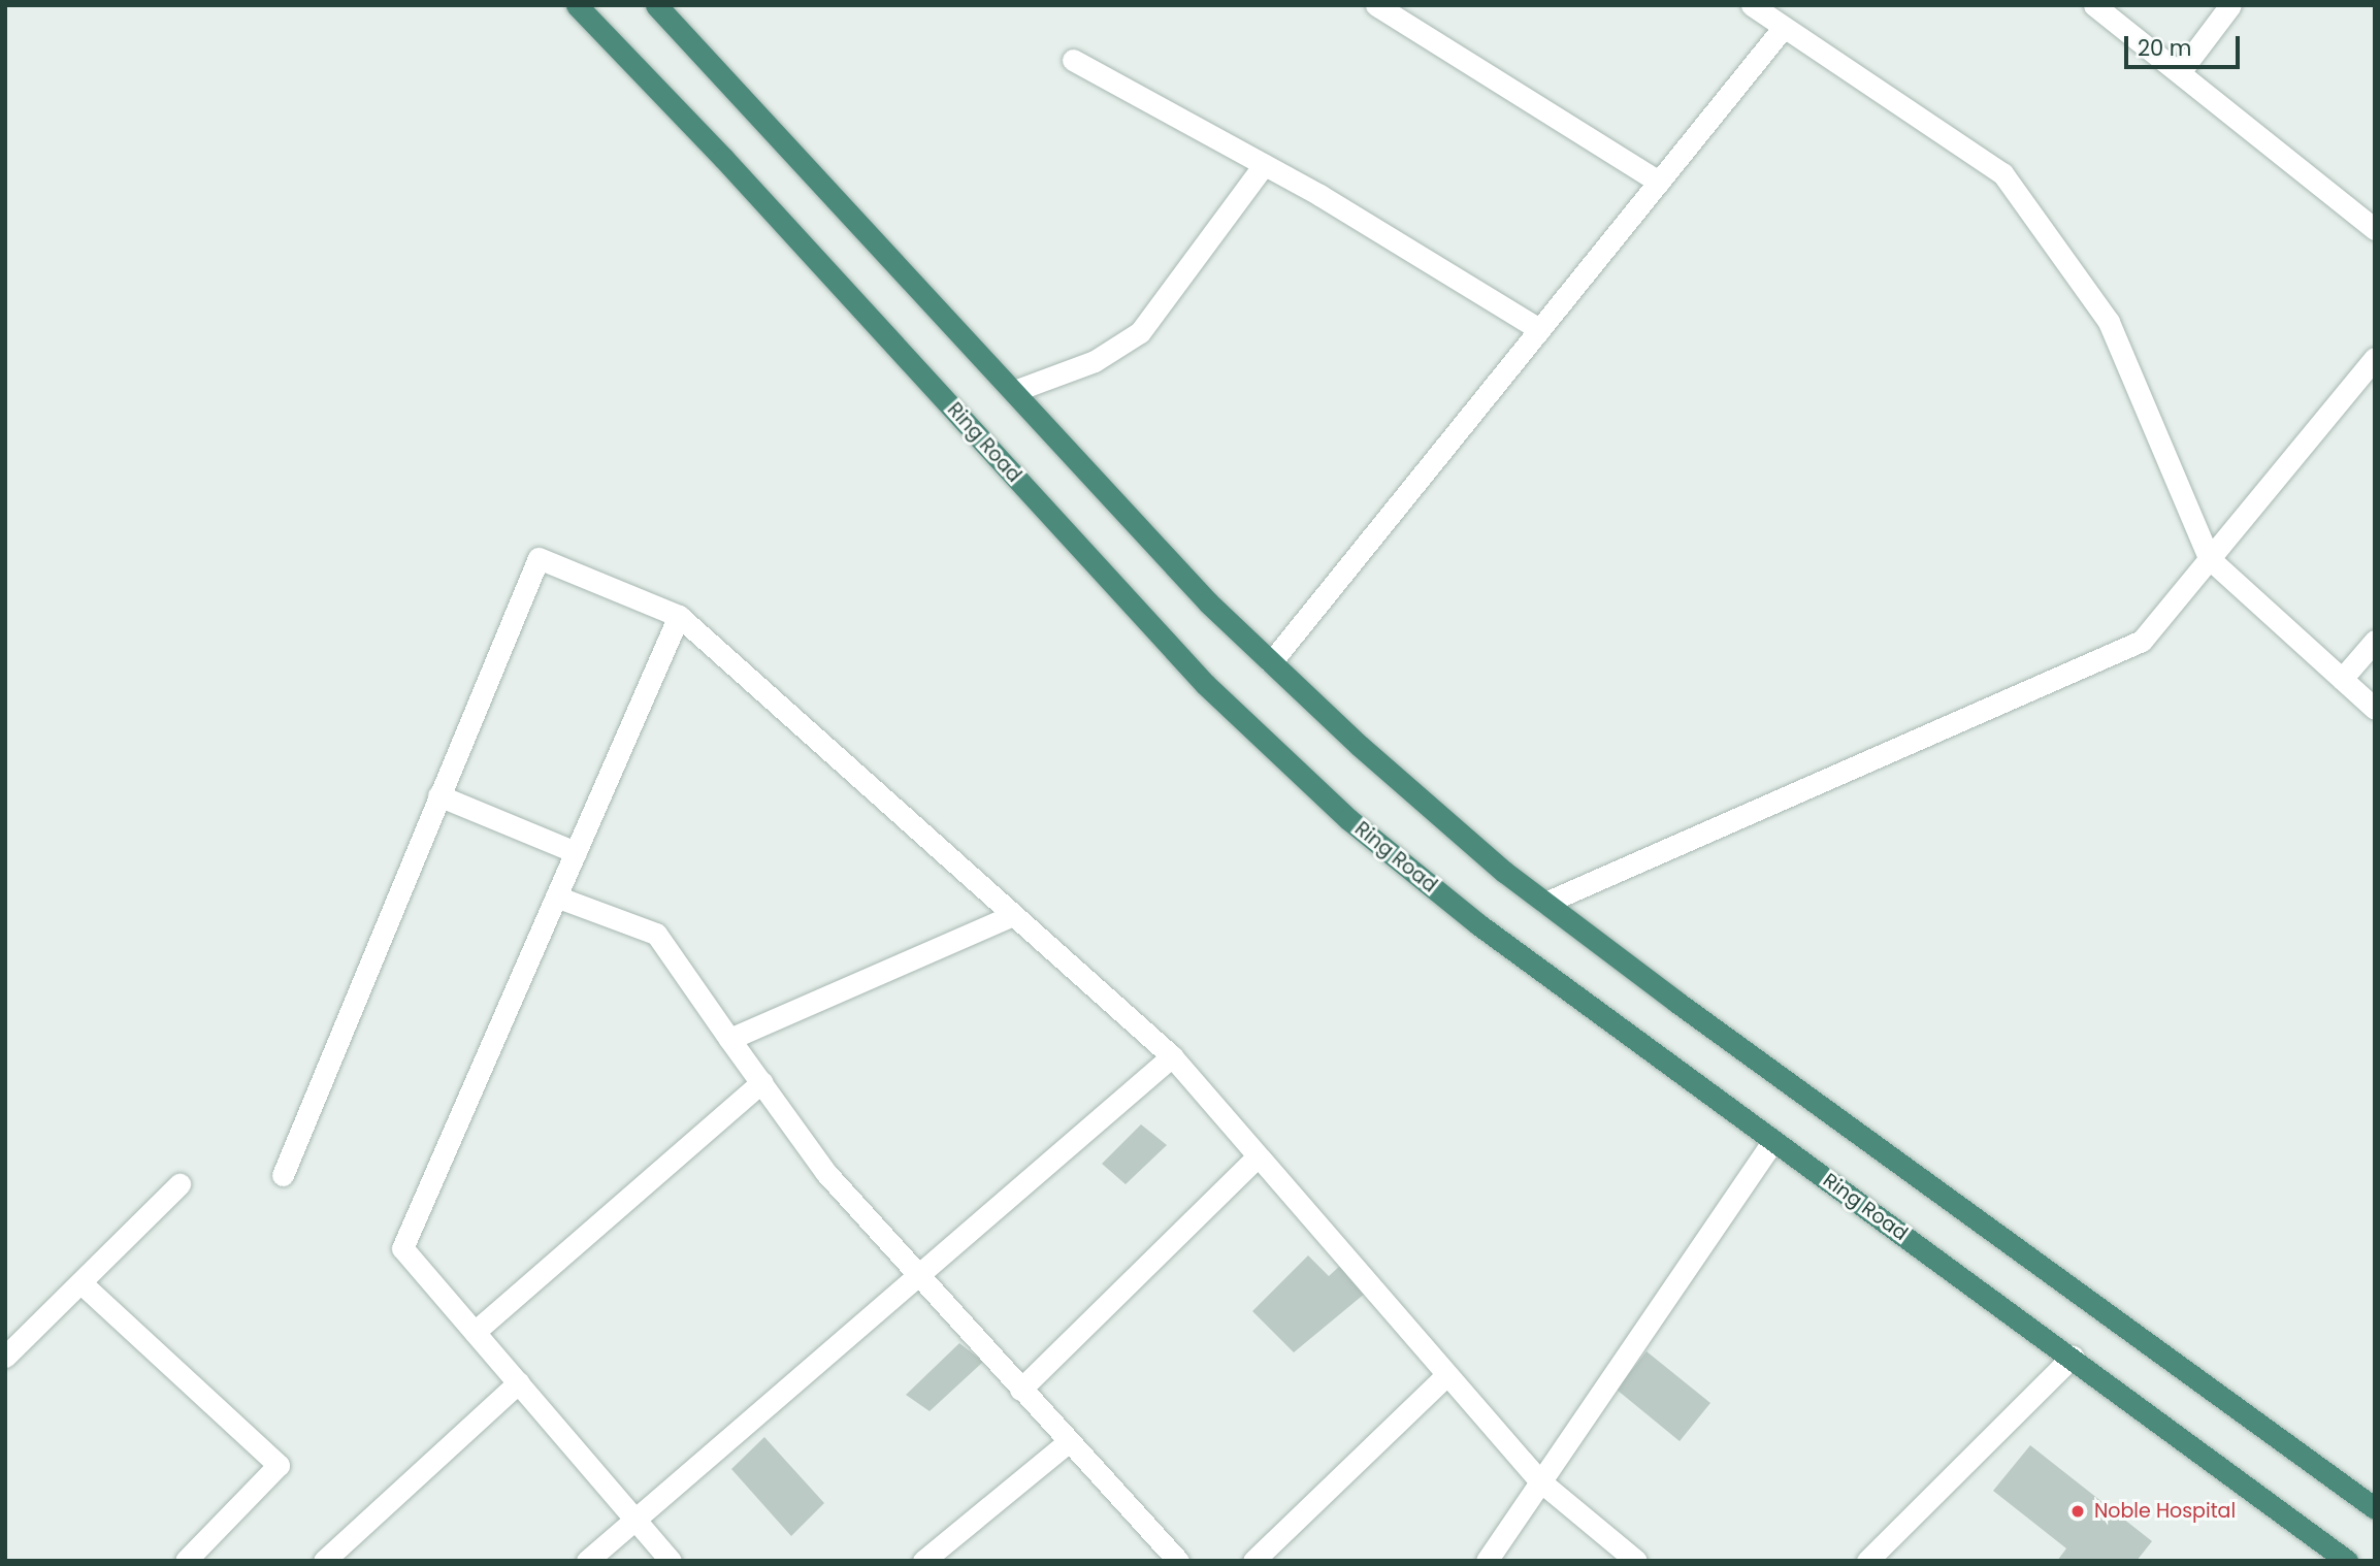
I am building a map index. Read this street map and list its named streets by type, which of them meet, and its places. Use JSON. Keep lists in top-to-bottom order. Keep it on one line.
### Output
{"streets":{"highway":["Ring Road"]},"places":["Noble Hospital"],"scale_bar":"20 m"}
